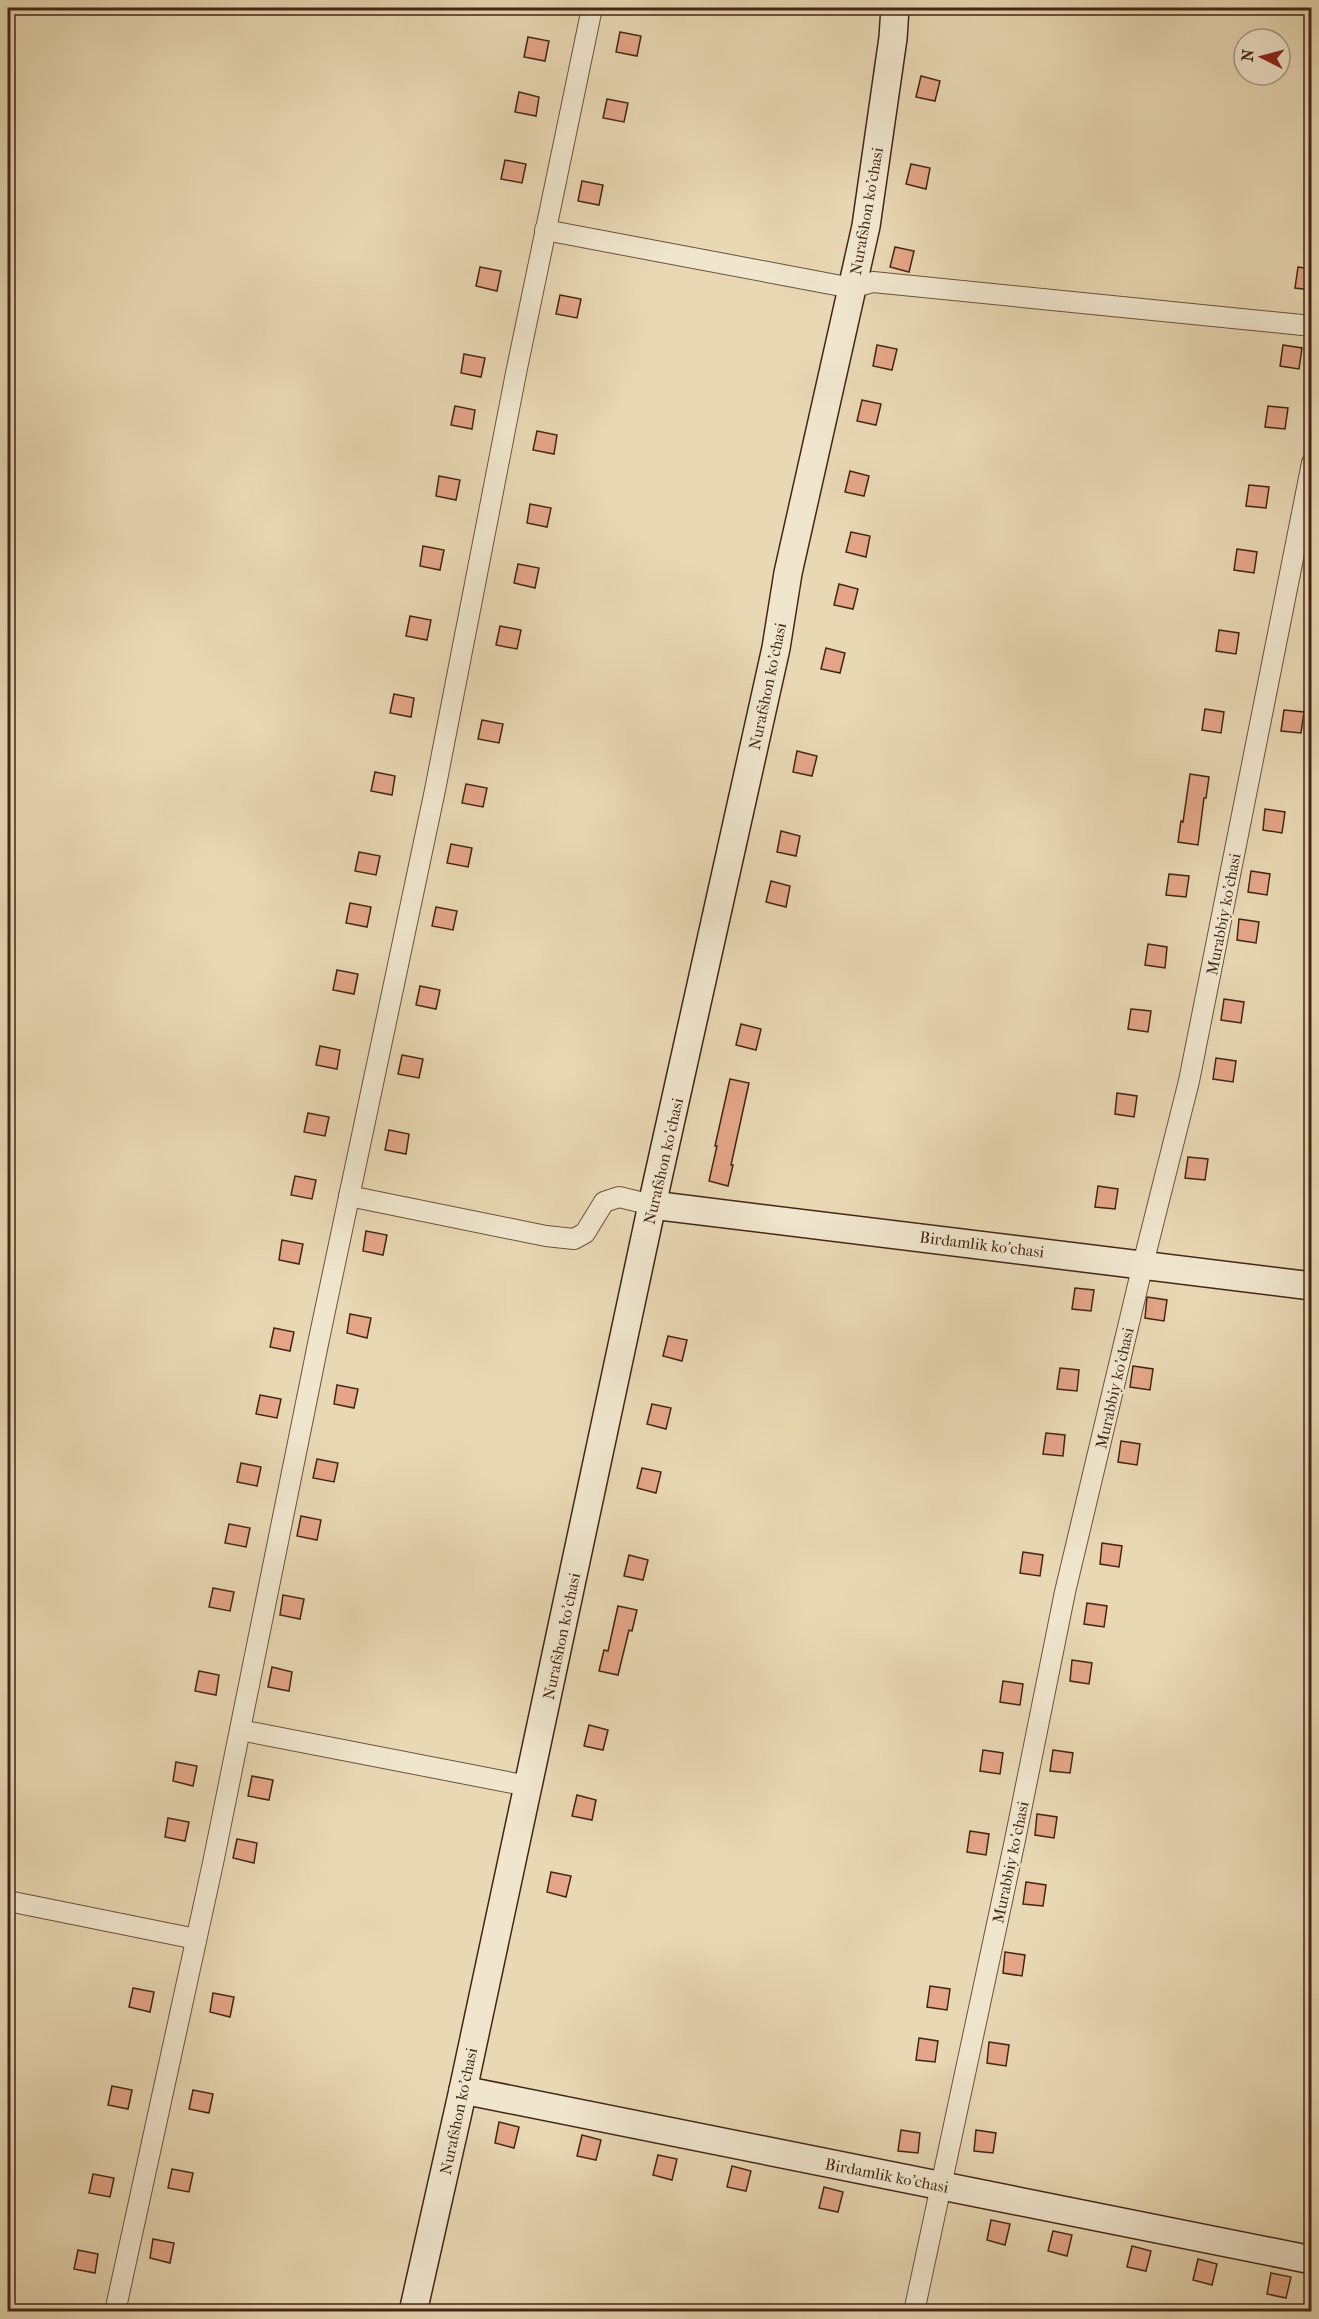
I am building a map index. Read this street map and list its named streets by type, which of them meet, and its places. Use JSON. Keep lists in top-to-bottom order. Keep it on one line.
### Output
{"streets":{"street":["Nurafshon ko'chasi","Murabbiy ko'chasi","Birdamlik ko'chasi"]},"crossings":[["Nurafshon ko'chasi","Birdamlik ko'chasi"],["Murabbiy ko'chasi","Birdamlik ko'chasi"]],"north":"left"}
